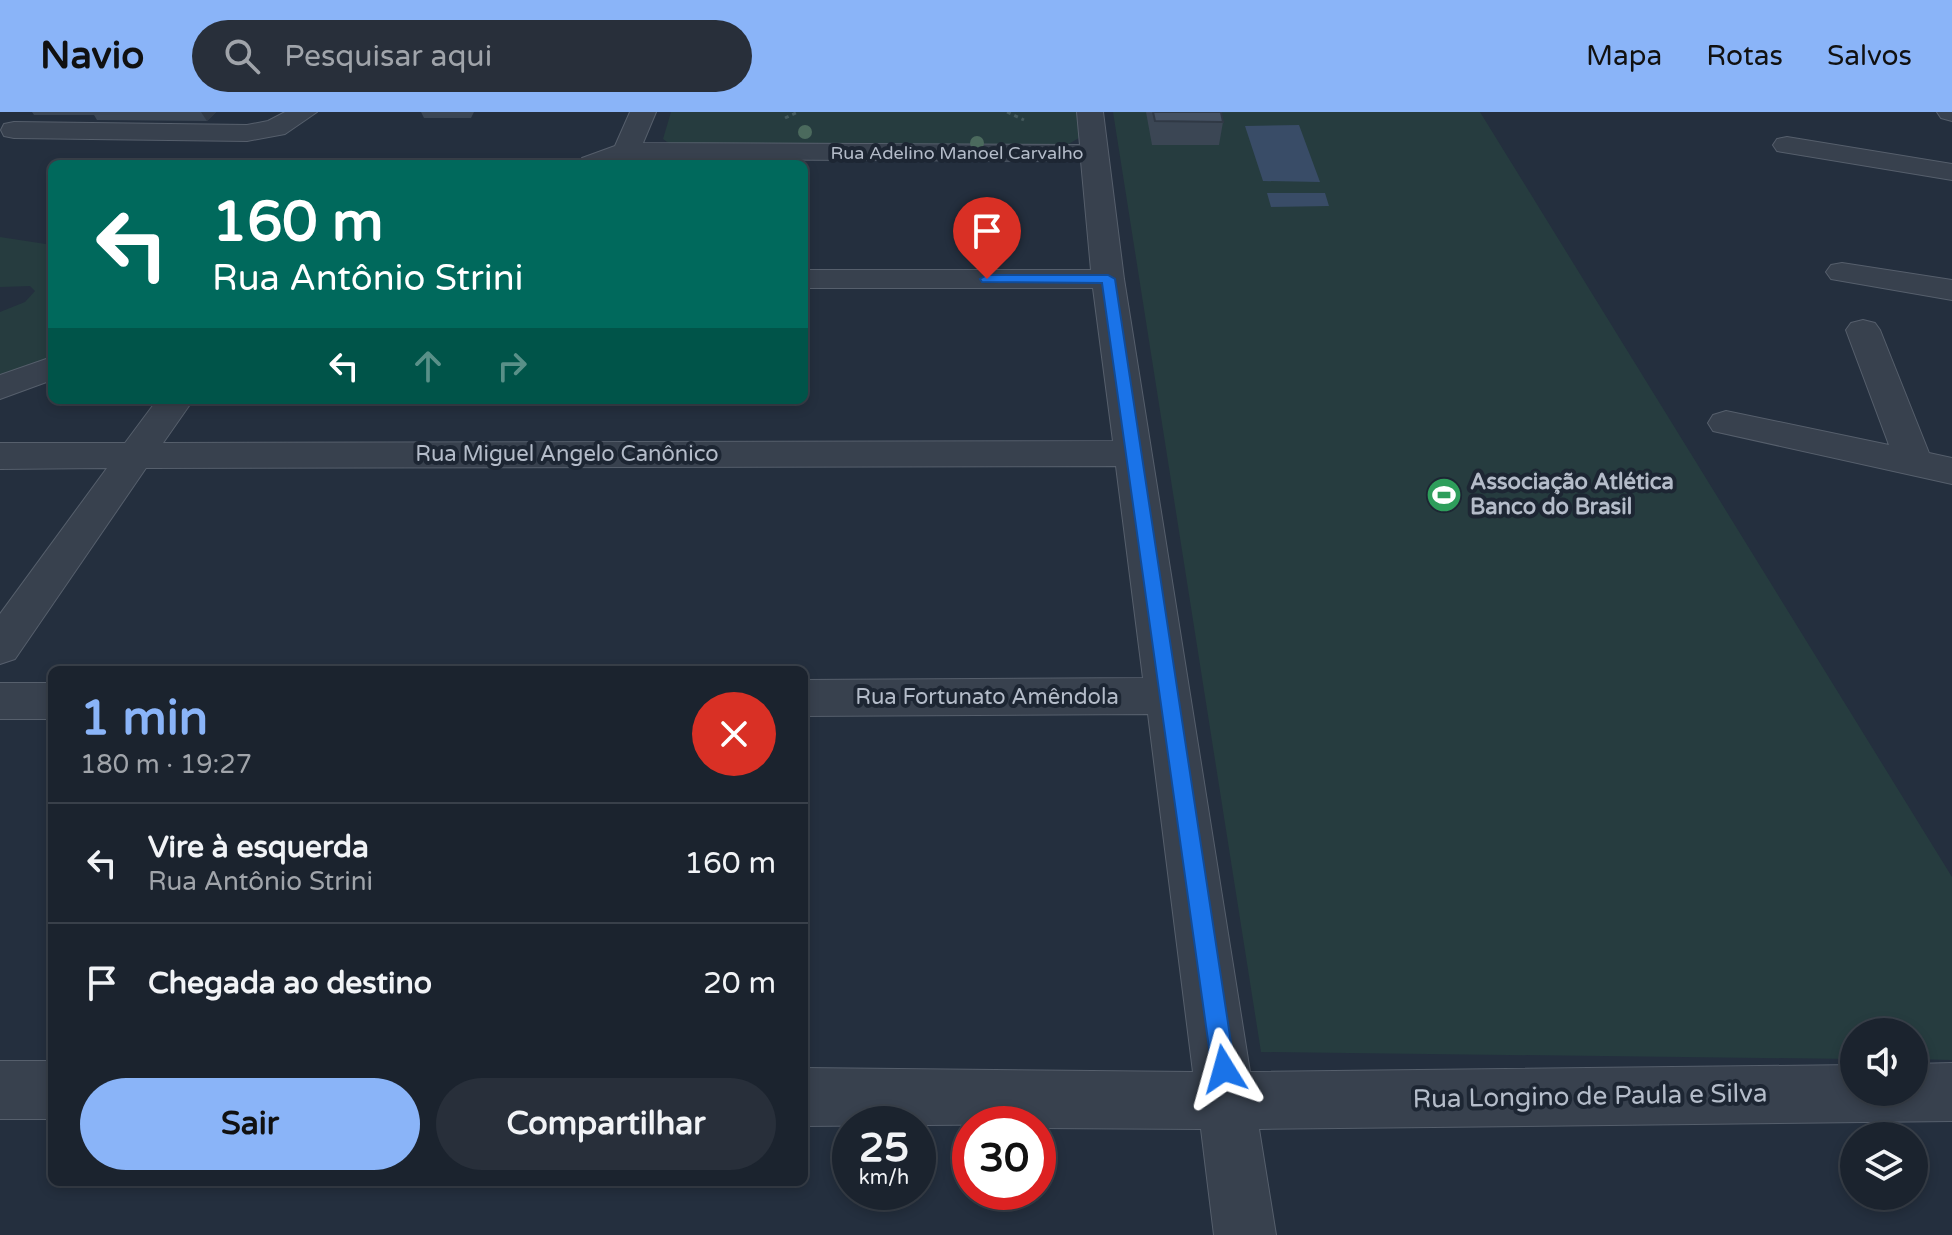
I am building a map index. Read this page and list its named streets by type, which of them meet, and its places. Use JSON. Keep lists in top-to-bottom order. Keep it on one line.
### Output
{"streets":{"street":["Rua Adelino Manoel Carvalho","Rua Miguel Angelo Canônico","Rua Fortunato Amêndola","Rua Longino de Paula e Silva"]},"places":{"sports":["Associação Atlética Banco do Brasil"]},"page":{"header":"Navio","search":"Pesquisar aqui","nav":["Mapa","Rotas","Salvos"],"turn":["160 m","Rua Antônio Strini"],"heading":["1 min","180 m · 19:27"],"list":[{"name":"Vire à esquerda","note":"Rua Antônio Strini","value":"160 m"},{"name":"Chegada ao destino","value":"20 m"}],"buttons":["Sair","Compartilhar"],"speed":"25 km/h","limit":"30"}}
